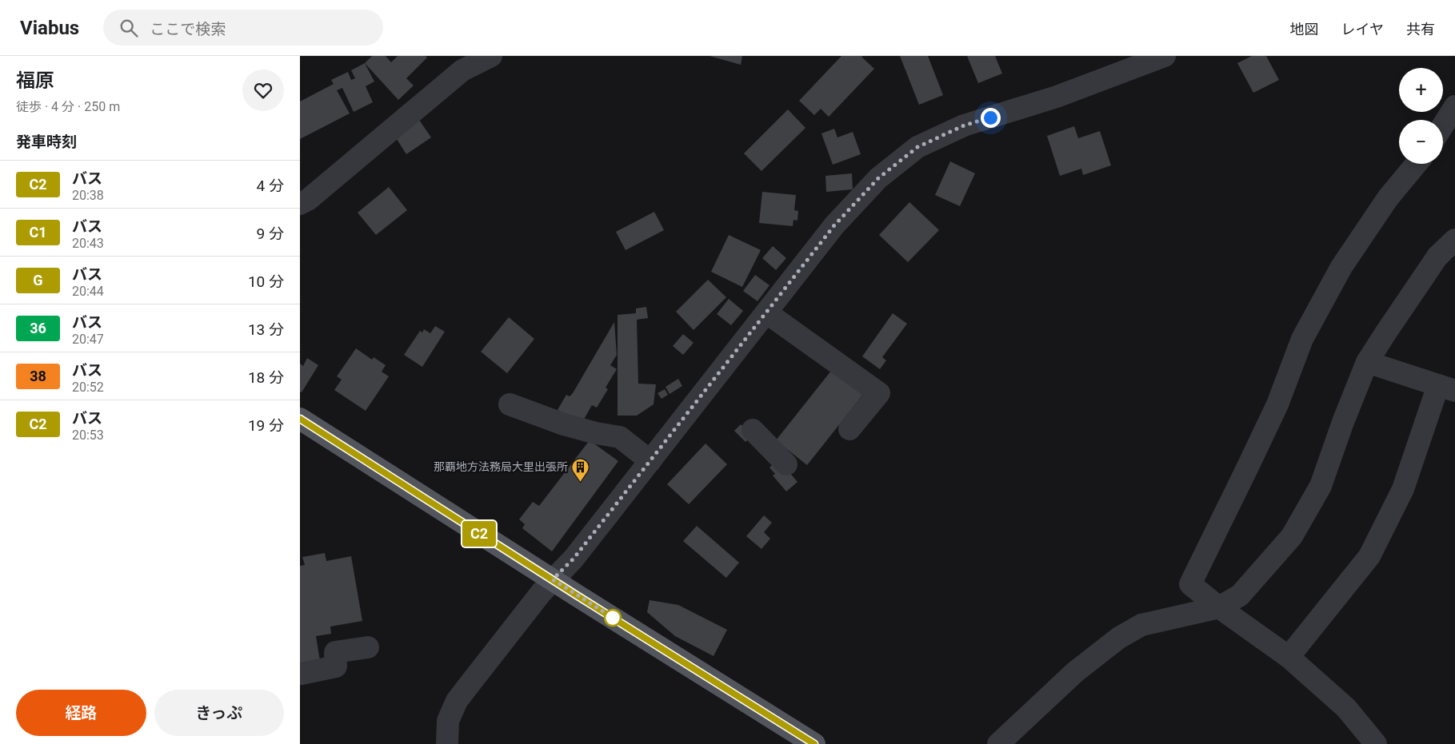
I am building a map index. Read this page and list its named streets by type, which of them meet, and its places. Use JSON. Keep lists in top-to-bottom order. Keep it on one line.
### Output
{"places":{"building":["那覇地方法務局大里出張所"]},"lines":["bus line C2"],"page":{"header":"Viabus","search":"ここで検索","nav":["地図","レイヤ","共有"],"heading":[["福原","徒歩 · 4 分 · 250 m"],"発車時刻"],"on_map":"C2","map_buttons":["+","−"],"list":[{"mark":"C2","name":"バス","note":"20:38","value":"4 分"},{"mark":"C1","name":"バス","note":"20:43","value":"9 分"},{"mark":"G","name":"バス","note":"20:44","value":"10 分"},{"mark":"36","name":"バス","note":"20:47","value":"13 分"},{"mark":"38","name":"バス","note":"20:52","value":"18 分"},{"mark":"C2","name":"バス","note":"20:53","value":"19 分"}],"buttons":["経路","きっぷ"]}}
